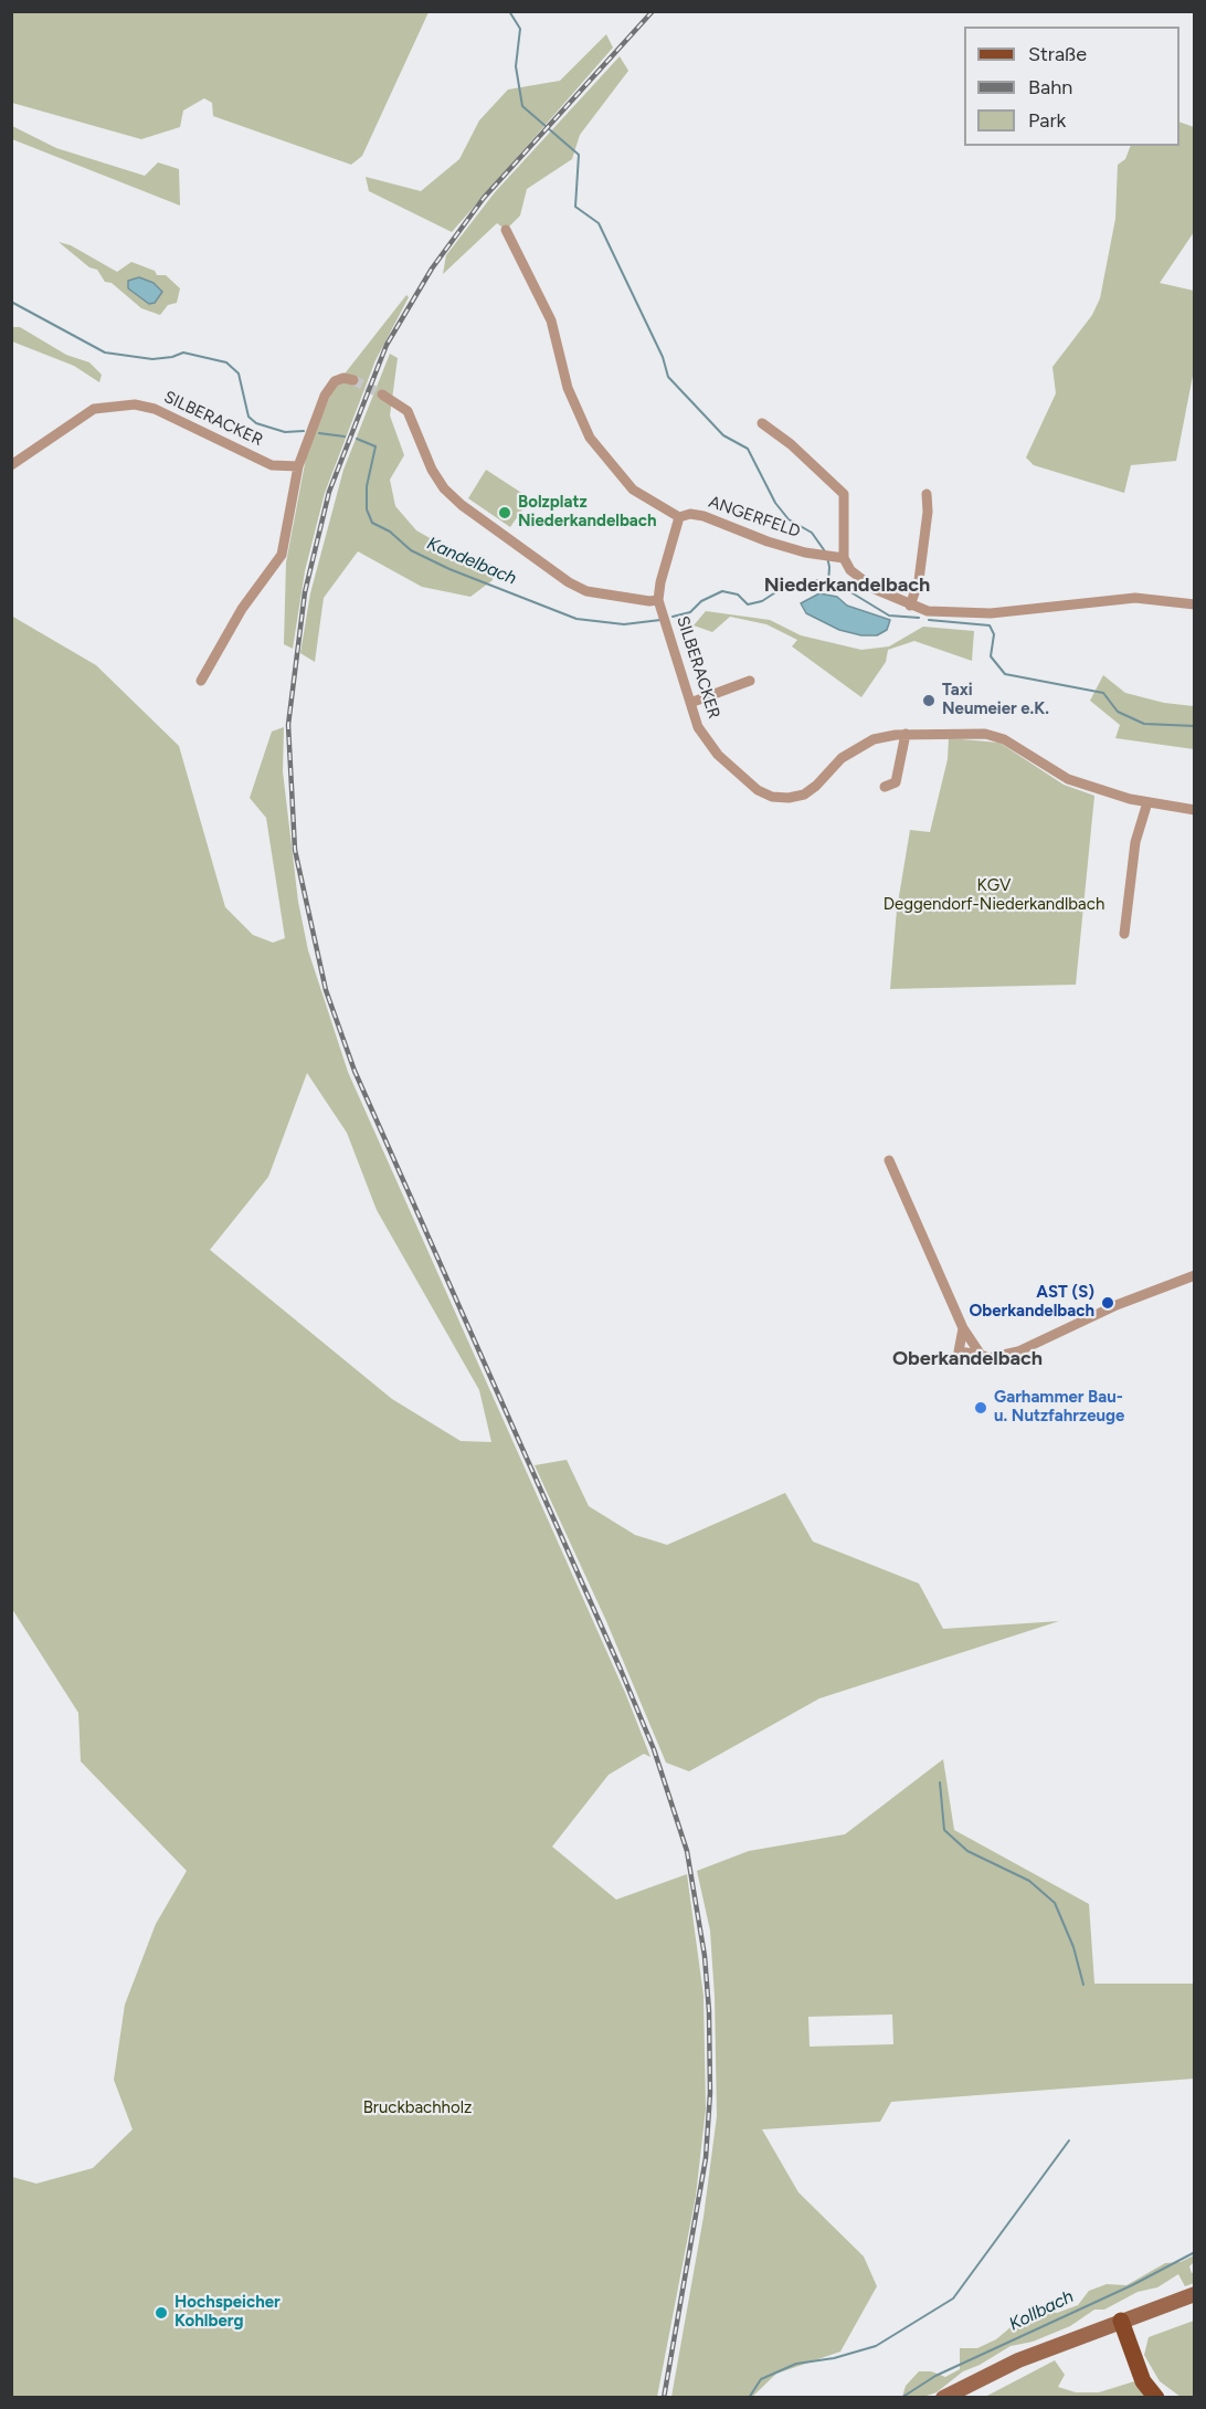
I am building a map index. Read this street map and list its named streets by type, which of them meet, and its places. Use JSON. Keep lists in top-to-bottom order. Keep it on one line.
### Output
{"streets":{"street":["SILBERACKER","ANGERFELD"]},"crossings":[["SILBERACKER","ANGERFELD"]],"districts":["Niederkandelbach","Oberkandelbach"],"water":["Kandelbach","Kollbach"],"parks":["KGV Deggendorf-Niederkandlbach","Bruckbachholz"],"places":["Bolzplatz Niederkandelbach","Taxi Neumeier e.K.","AST (S) Oberkandelbach","Garhammer Bau- u. Nutzfahrzeuge","Hochspeicher Kohlberg"],"legend":["Straße","Bahn","Park"]}
